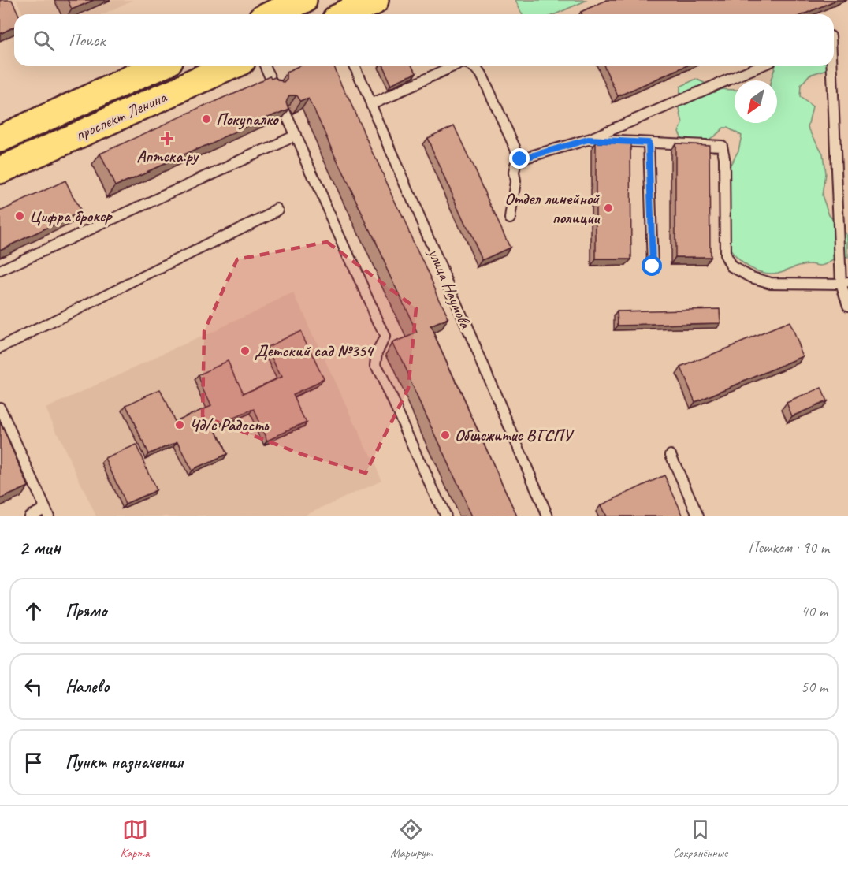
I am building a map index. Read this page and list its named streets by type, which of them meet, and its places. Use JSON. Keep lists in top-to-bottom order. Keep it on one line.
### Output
{"streets":{"main road":["проспект Ленина"],"lane":["улица Наумова"]},"places":{"other":["Покупалко","Отдел линейной полиции","Цифра брокер","Детский сад №354","Чд/с Радость","Общежитие ВГСПУ"],"health":["Аптека.ру"]},"north":"bottom left","page":{"search":"Поиск","heading":["2 мин","Пешком · 90 m"],"list":[["Прямо","40 m"],["Налево","50 m"],"Пункт назначения"],"nav":["Карта","Маршрут","Сохранённые"]}}
